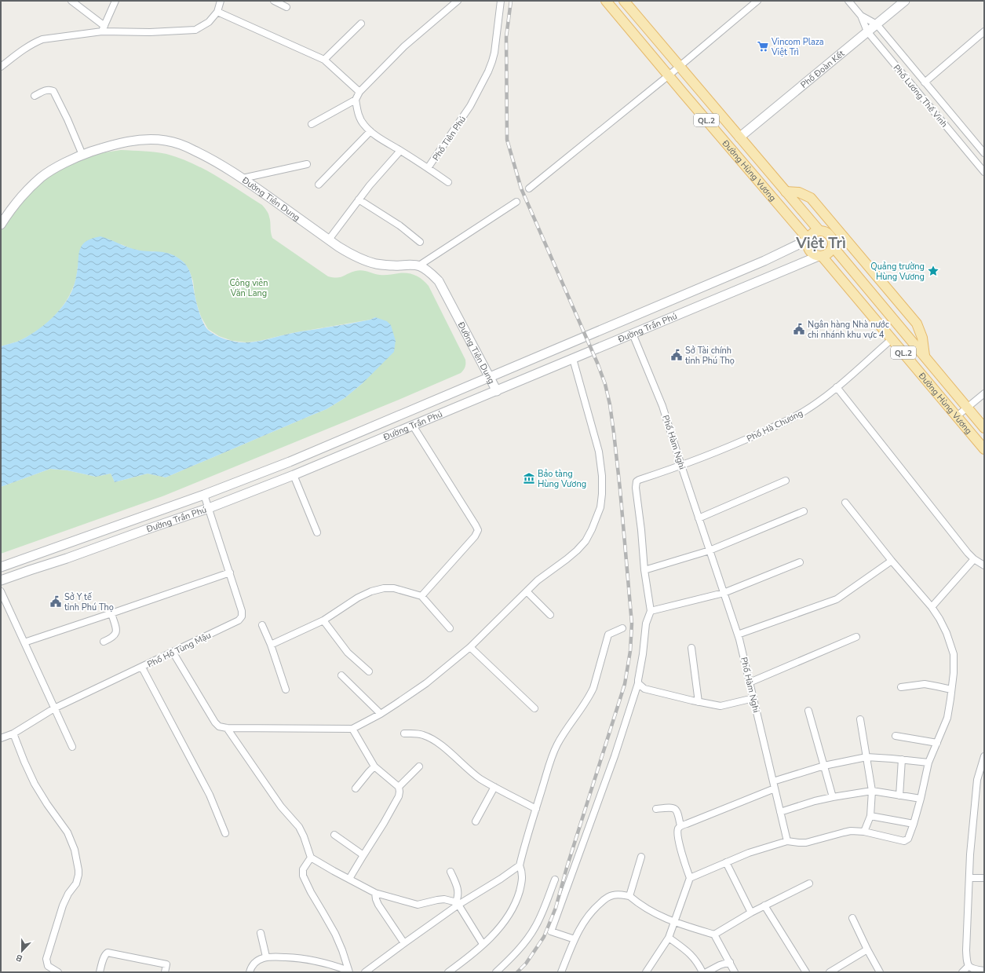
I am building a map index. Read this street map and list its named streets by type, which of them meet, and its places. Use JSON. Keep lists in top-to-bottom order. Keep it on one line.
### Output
{"streets":{"main road":["Phố Đoàn Kết","QL.2","Đường Hùng Vương","Đường Tiên Dung","Đường Trần Phú"],"street":["Phố Lương Thế Vinh","Phố Tiên Phú","Phố Hà Chương","Phố Hàm Nghi","Phố Hồ Tùng Mậu"]},"crossings":[["Phố Đoàn Kết","Phố Lương Thế Vinh"],["Phố Đoàn Kết","Đường Hùng Vương"],["QL.2","Đường Hùng Vương"],["QL.2","Đường Trần Phú"],["Đường Hùng Vương","Đường Trần Phú"],["Đường Hùng Vương","Phố Hà Chương"],["Đường Tiên Dung","Đường Trần Phú"],["Đường Trần Phú","Phố Hàm Nghi"],["Đường Trần Phú","Phố Hồ Tùng Mậu"],["Phố Hà Chương","Phố Hàm Nghi"]],"districts":["Việt Trì"],"parks":["Công viên Văn Lang"],"places":{"supermarket":["Vincom Plaza Việt Trì"],"place":["Quảng trường Hùng Vương"],"public building":["Ngân hàng Nhà nước chi nhánh khu vực 4","Sở Tài chính tỉnh Phú Thọ","Sở Y tế tỉnh Phú Thọ"],"museum":["Bảo tàng Hùng Vương"]},"north":"bottom"}
